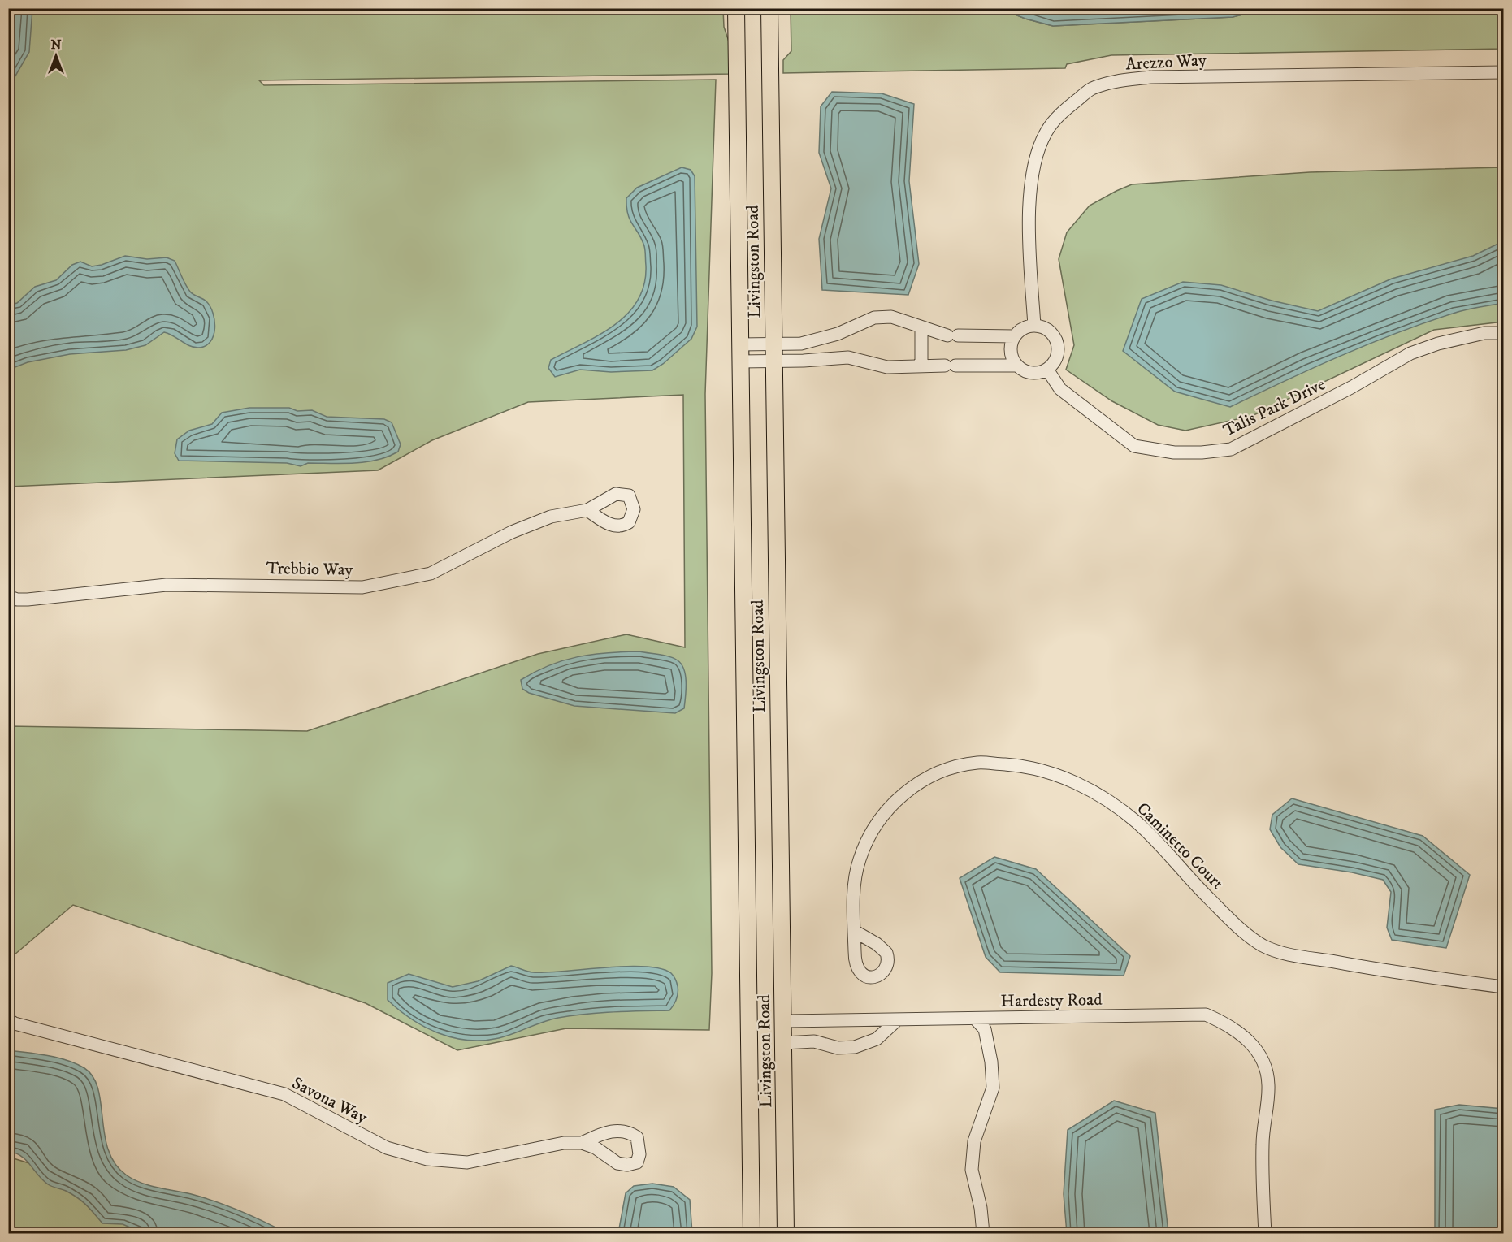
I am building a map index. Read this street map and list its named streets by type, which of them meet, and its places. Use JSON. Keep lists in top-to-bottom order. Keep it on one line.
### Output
{"streets":{"main road":["Livingston Road"],"street":["Arezzo Way","Talis Park Drive","Trebbio Way","Caminetto Court","Hardesty Road","Savona Way"]},"crossings":[["Arezzo Way","Talis Park Drive"],["Livingston Road","Hardesty Road"]],"north":"top"}
